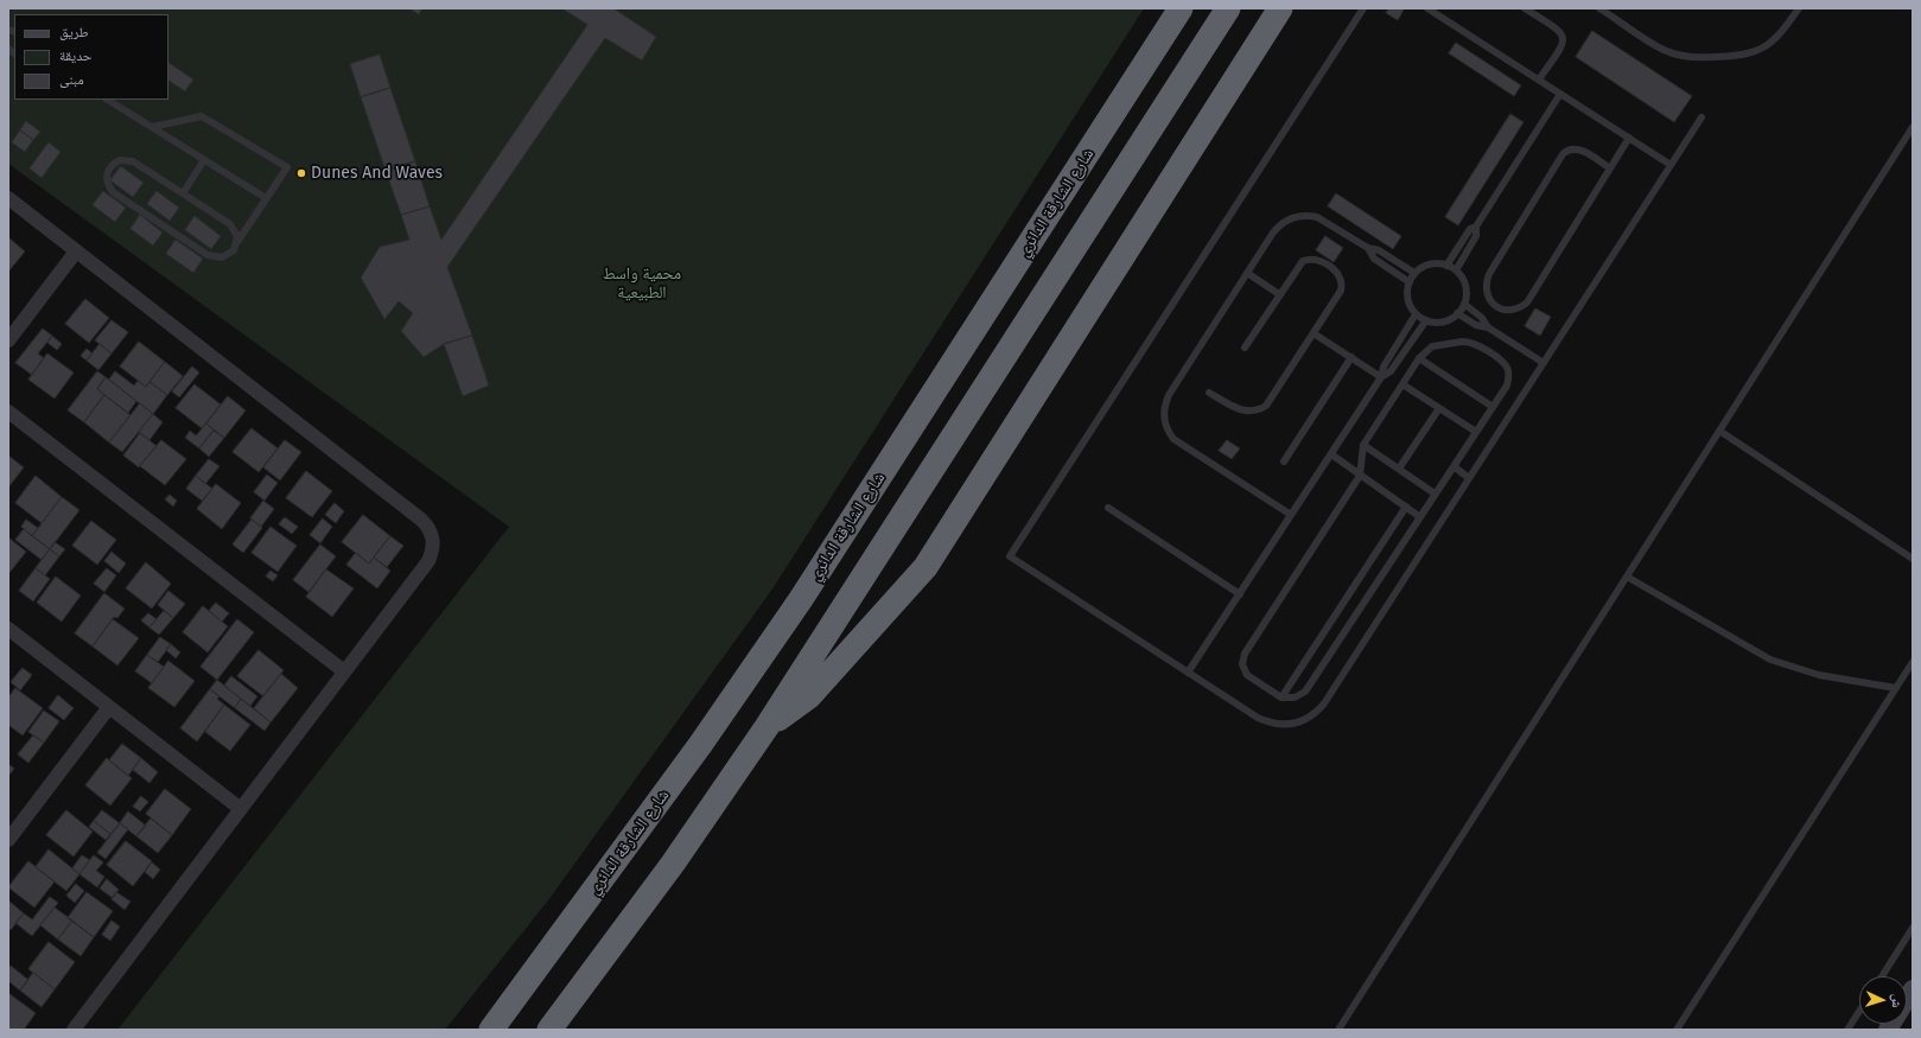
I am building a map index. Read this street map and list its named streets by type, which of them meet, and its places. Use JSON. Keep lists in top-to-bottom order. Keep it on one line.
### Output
{"streets":{"highway":["شارع الشارقة الدائري"]},"parks":["محمية واسط الطبيعية"],"places":["Dunes And Waves"],"legend":["طريق","حديقة","مبنى"],"north":"right"}
